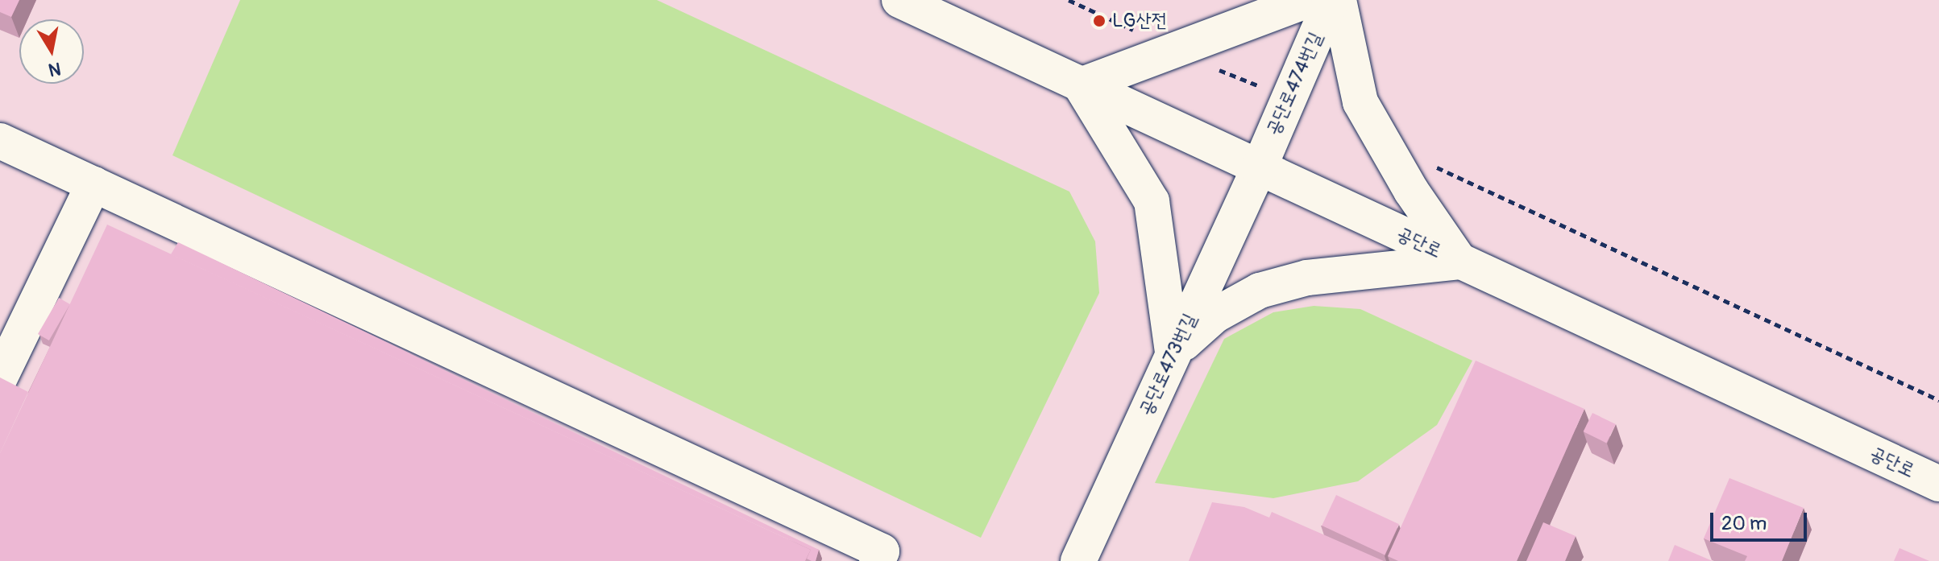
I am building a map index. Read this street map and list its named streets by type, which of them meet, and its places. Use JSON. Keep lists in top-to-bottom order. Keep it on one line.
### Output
{"streets":{"main road":["공단로474번길","공단로","공단로473번길"]},"crossings":[["공단로474번길","공단로"],["공단로474번길","공단로473번길"],["공단로","공단로473번길"]],"places":["LG산전"],"scale_bar":"20 m","north":"bottom"}
